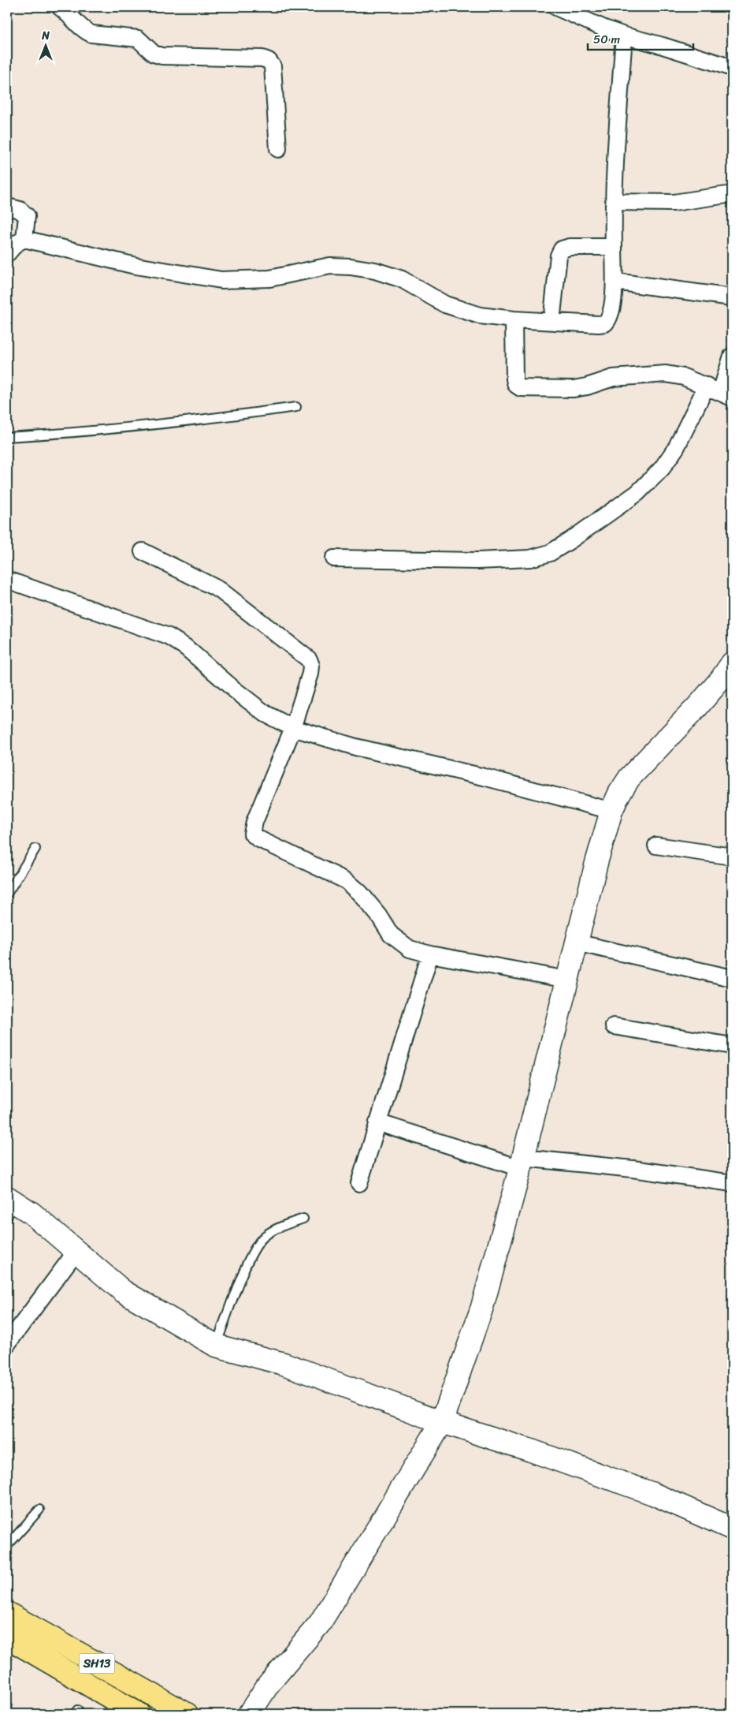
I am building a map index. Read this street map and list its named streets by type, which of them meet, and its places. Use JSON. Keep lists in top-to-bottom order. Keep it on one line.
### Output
{"streets":{"main road":["SH13"]},"scale_bar":"50 m","north":"top"}
